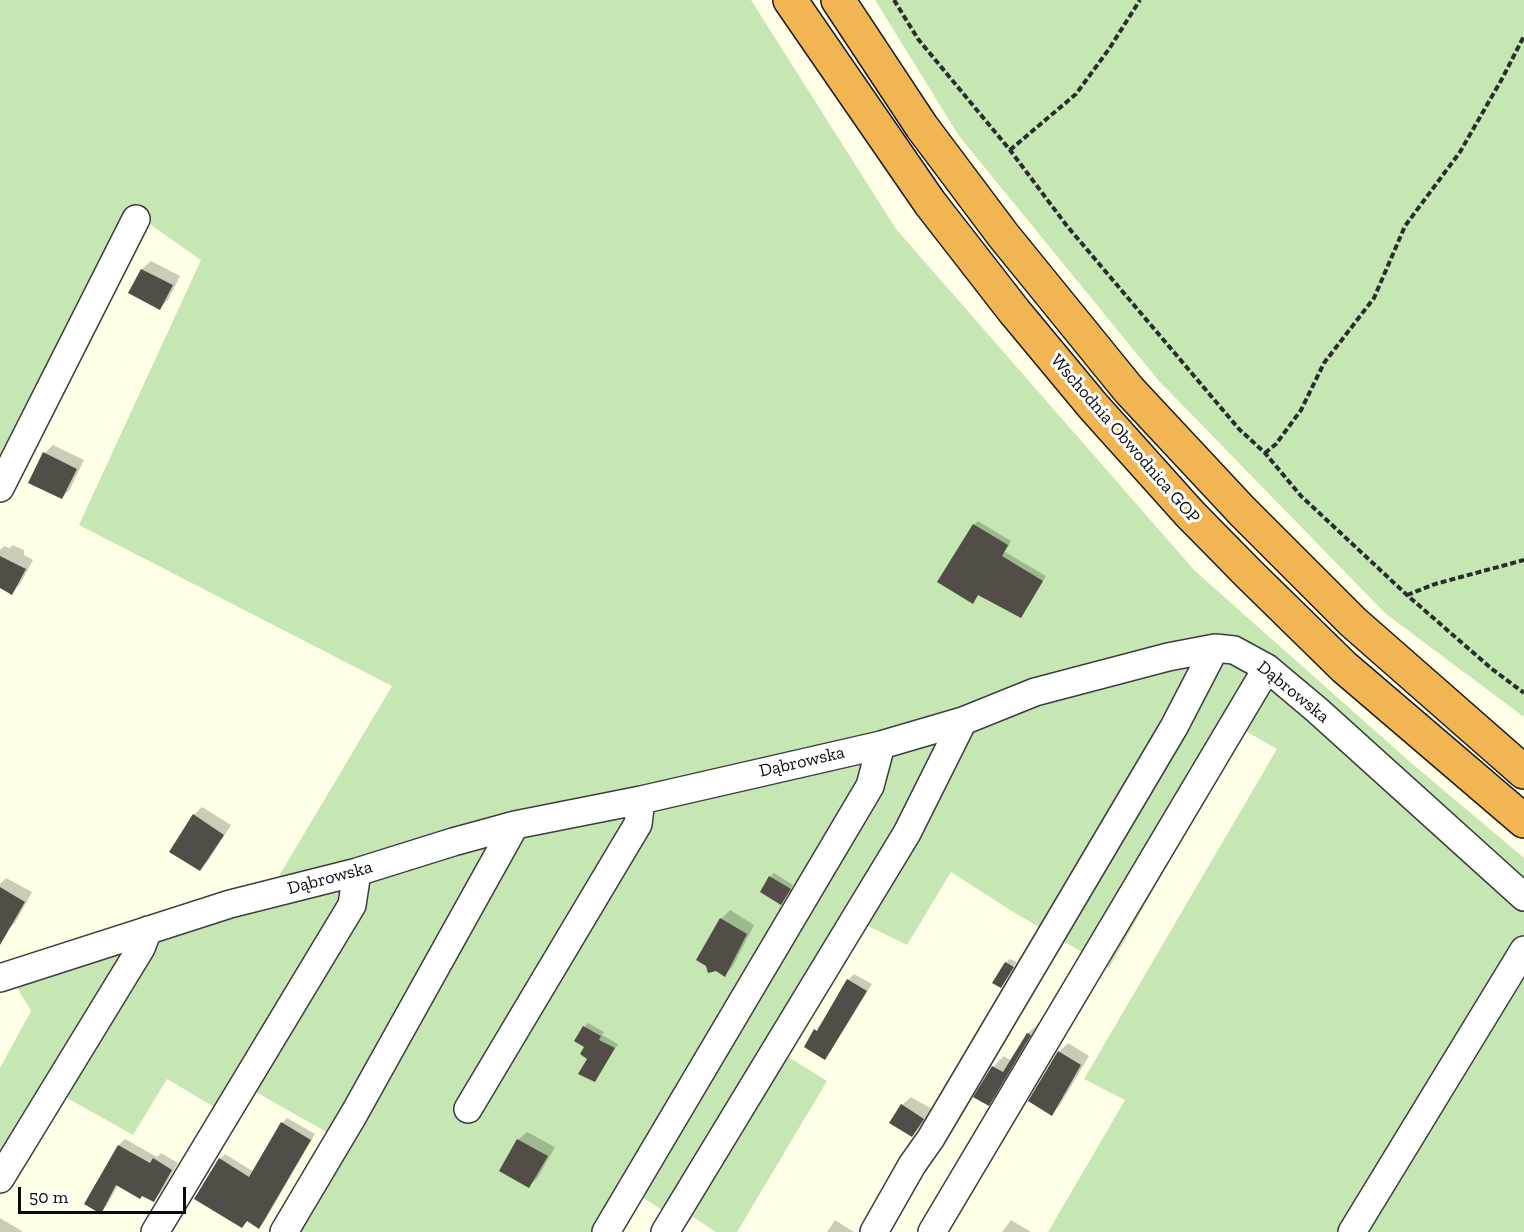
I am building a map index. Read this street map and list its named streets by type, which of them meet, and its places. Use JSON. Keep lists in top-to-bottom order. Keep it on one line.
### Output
{"streets":{"highway":["Wschodnia Obwodnica GOP"],"lane":["Dąbrowska"]},"scale_bar":"50 m"}
